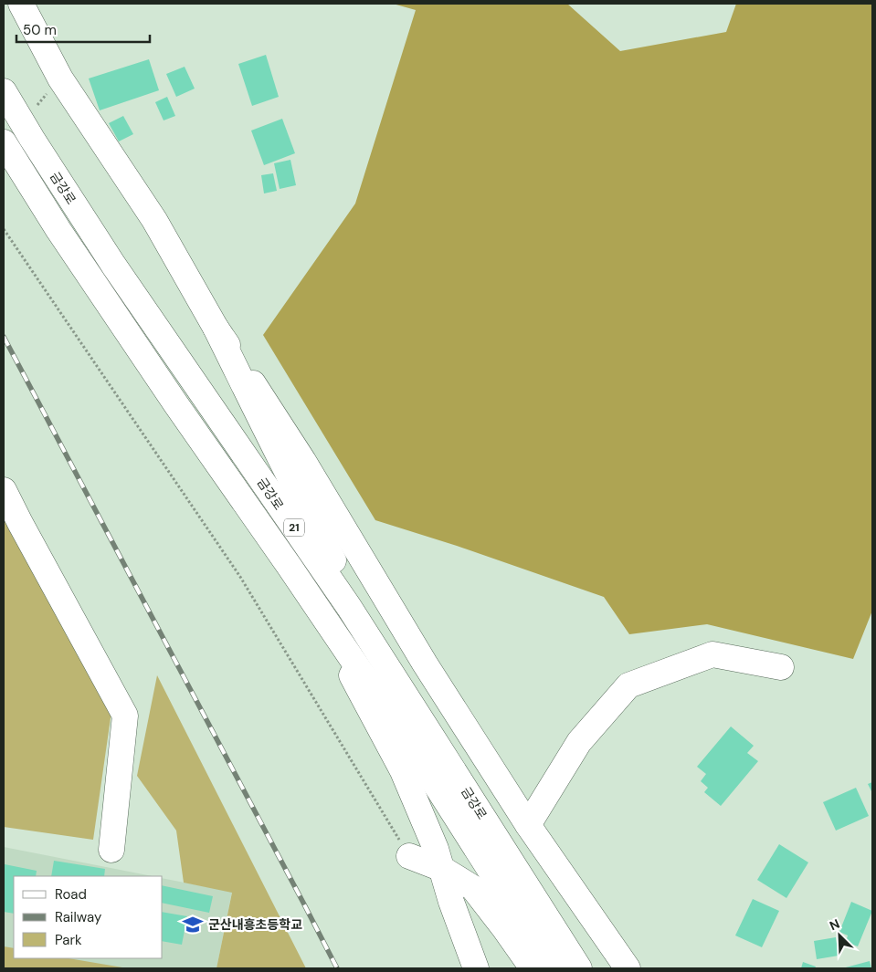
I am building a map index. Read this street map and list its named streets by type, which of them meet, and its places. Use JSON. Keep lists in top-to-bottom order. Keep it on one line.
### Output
{"streets":{"main road":["금강로","21"]},"places":{"school or university":["군산내흥초등학교"]},"legend":["Road","Railway","Park"],"scale_bar":"50 m","north":"top left"}
